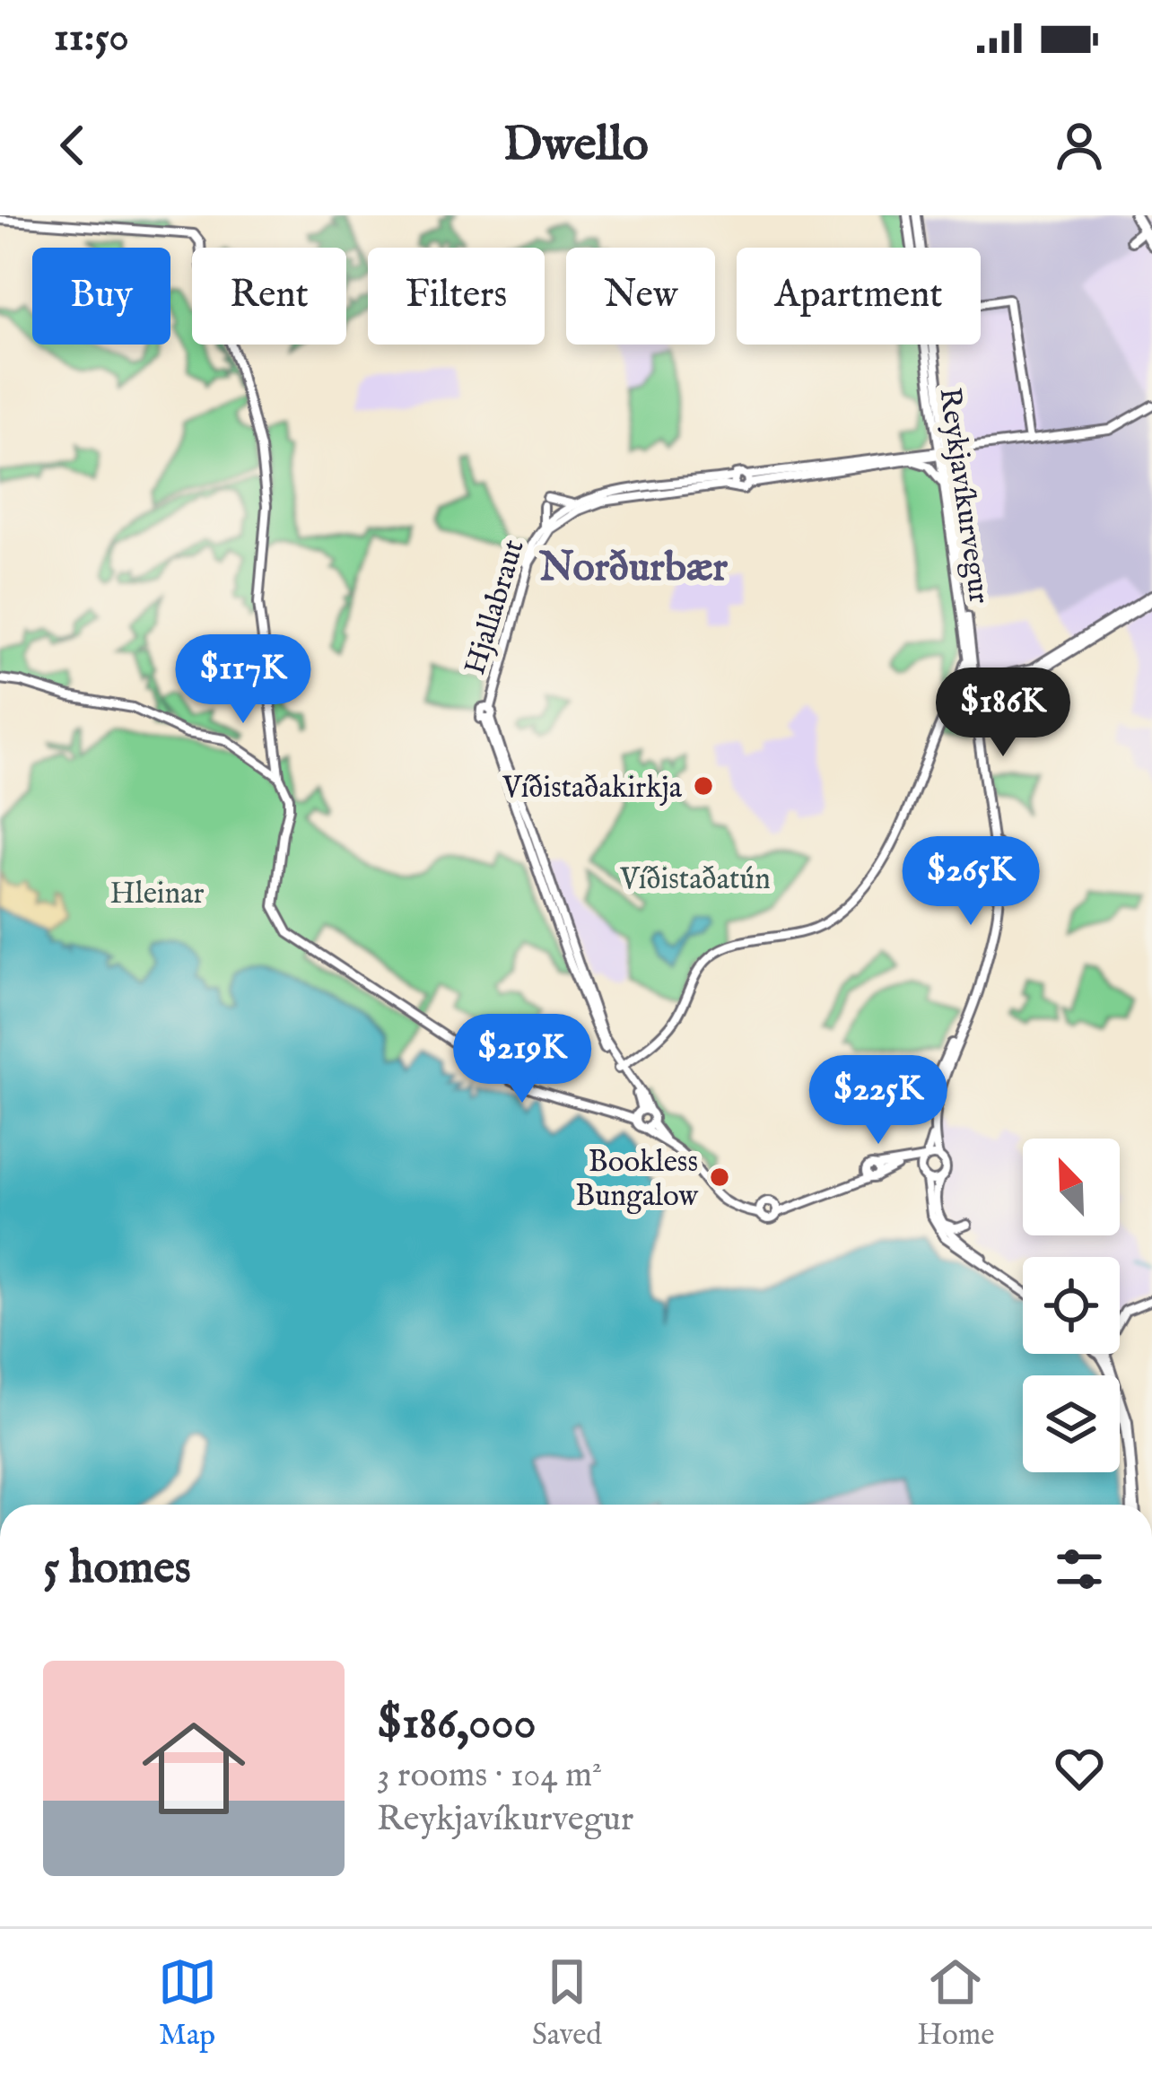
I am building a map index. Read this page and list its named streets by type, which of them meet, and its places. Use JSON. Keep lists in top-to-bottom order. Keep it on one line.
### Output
{"streets":{"main road":["Reykjavíkurvegur","Hjallabraut"]},"districts":["Norðurbær"],"parks":["Víðistaðatún","Hleinar"],"places":["Víðistaðakirkja","Bookless Bungalow"],"north":"top left","page":{"status":"11:50","header":"Dwello","chip":["Buy","Rent","Filters","New","Apartment"],"price":["$117K","$186K","$265K","$219K","$225K"],"heading":"5 homes","list":[{"name":"$186,000","note":"3 rooms · 104 m² · Reykjavíkurvegur"}],"tabs":["Map","Saved","Home"]}}
